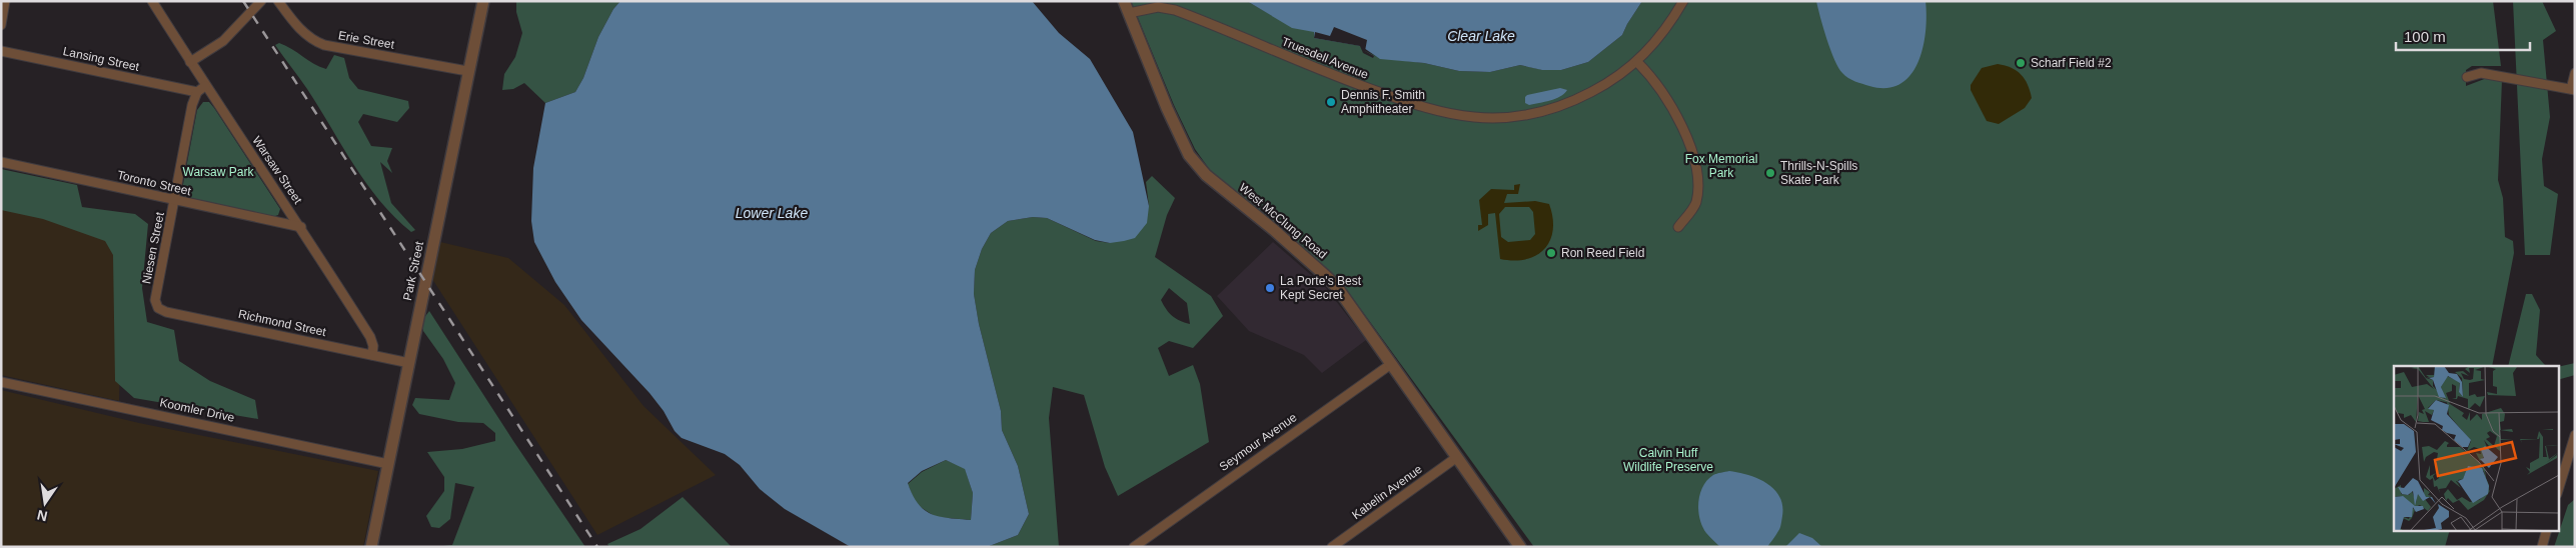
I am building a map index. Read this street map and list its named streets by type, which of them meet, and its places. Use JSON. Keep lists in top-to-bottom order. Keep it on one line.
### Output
{"streets":{"street":["Erie Street","Truesdell Avenue","Lansing Street","Warsaw Street","Toronto Street","West McClung Road","Niesen Street","Park Street","Richmond Street","Koomler Drive","Seymour Avenue","Kabelin Avenue"]},"crossings":[["Erie Street","Park Street"],["Truesdell Avenue","West McClung Road"],["Lansing Street","Niesen Street"],["Warsaw Street","Toronto Street"],["Warsaw Street","Richmond Street"],["Toronto Street","Niesen Street"],["West McClung Road","Seymour Avenue"],["West McClung Road","Kabelin Avenue"],["Niesen Street","Richmond Street"],["Park Street","Richmond Street"],["Park Street","Koomler Drive"]],"water":["Clear Lake","Lower Lake"],"parks":["Fox Memorial Park","Warsaw Park","Calvin Huff Wildlife Preserve"],"places":["Scharf Field #2","Dennis F. Smith Amphitheater","Thrills-N-Spills Skate Park","Ron Reed Field","La Porte's Best Kept Secret"],"scale_bar":"100 m","north":"bottom"}
